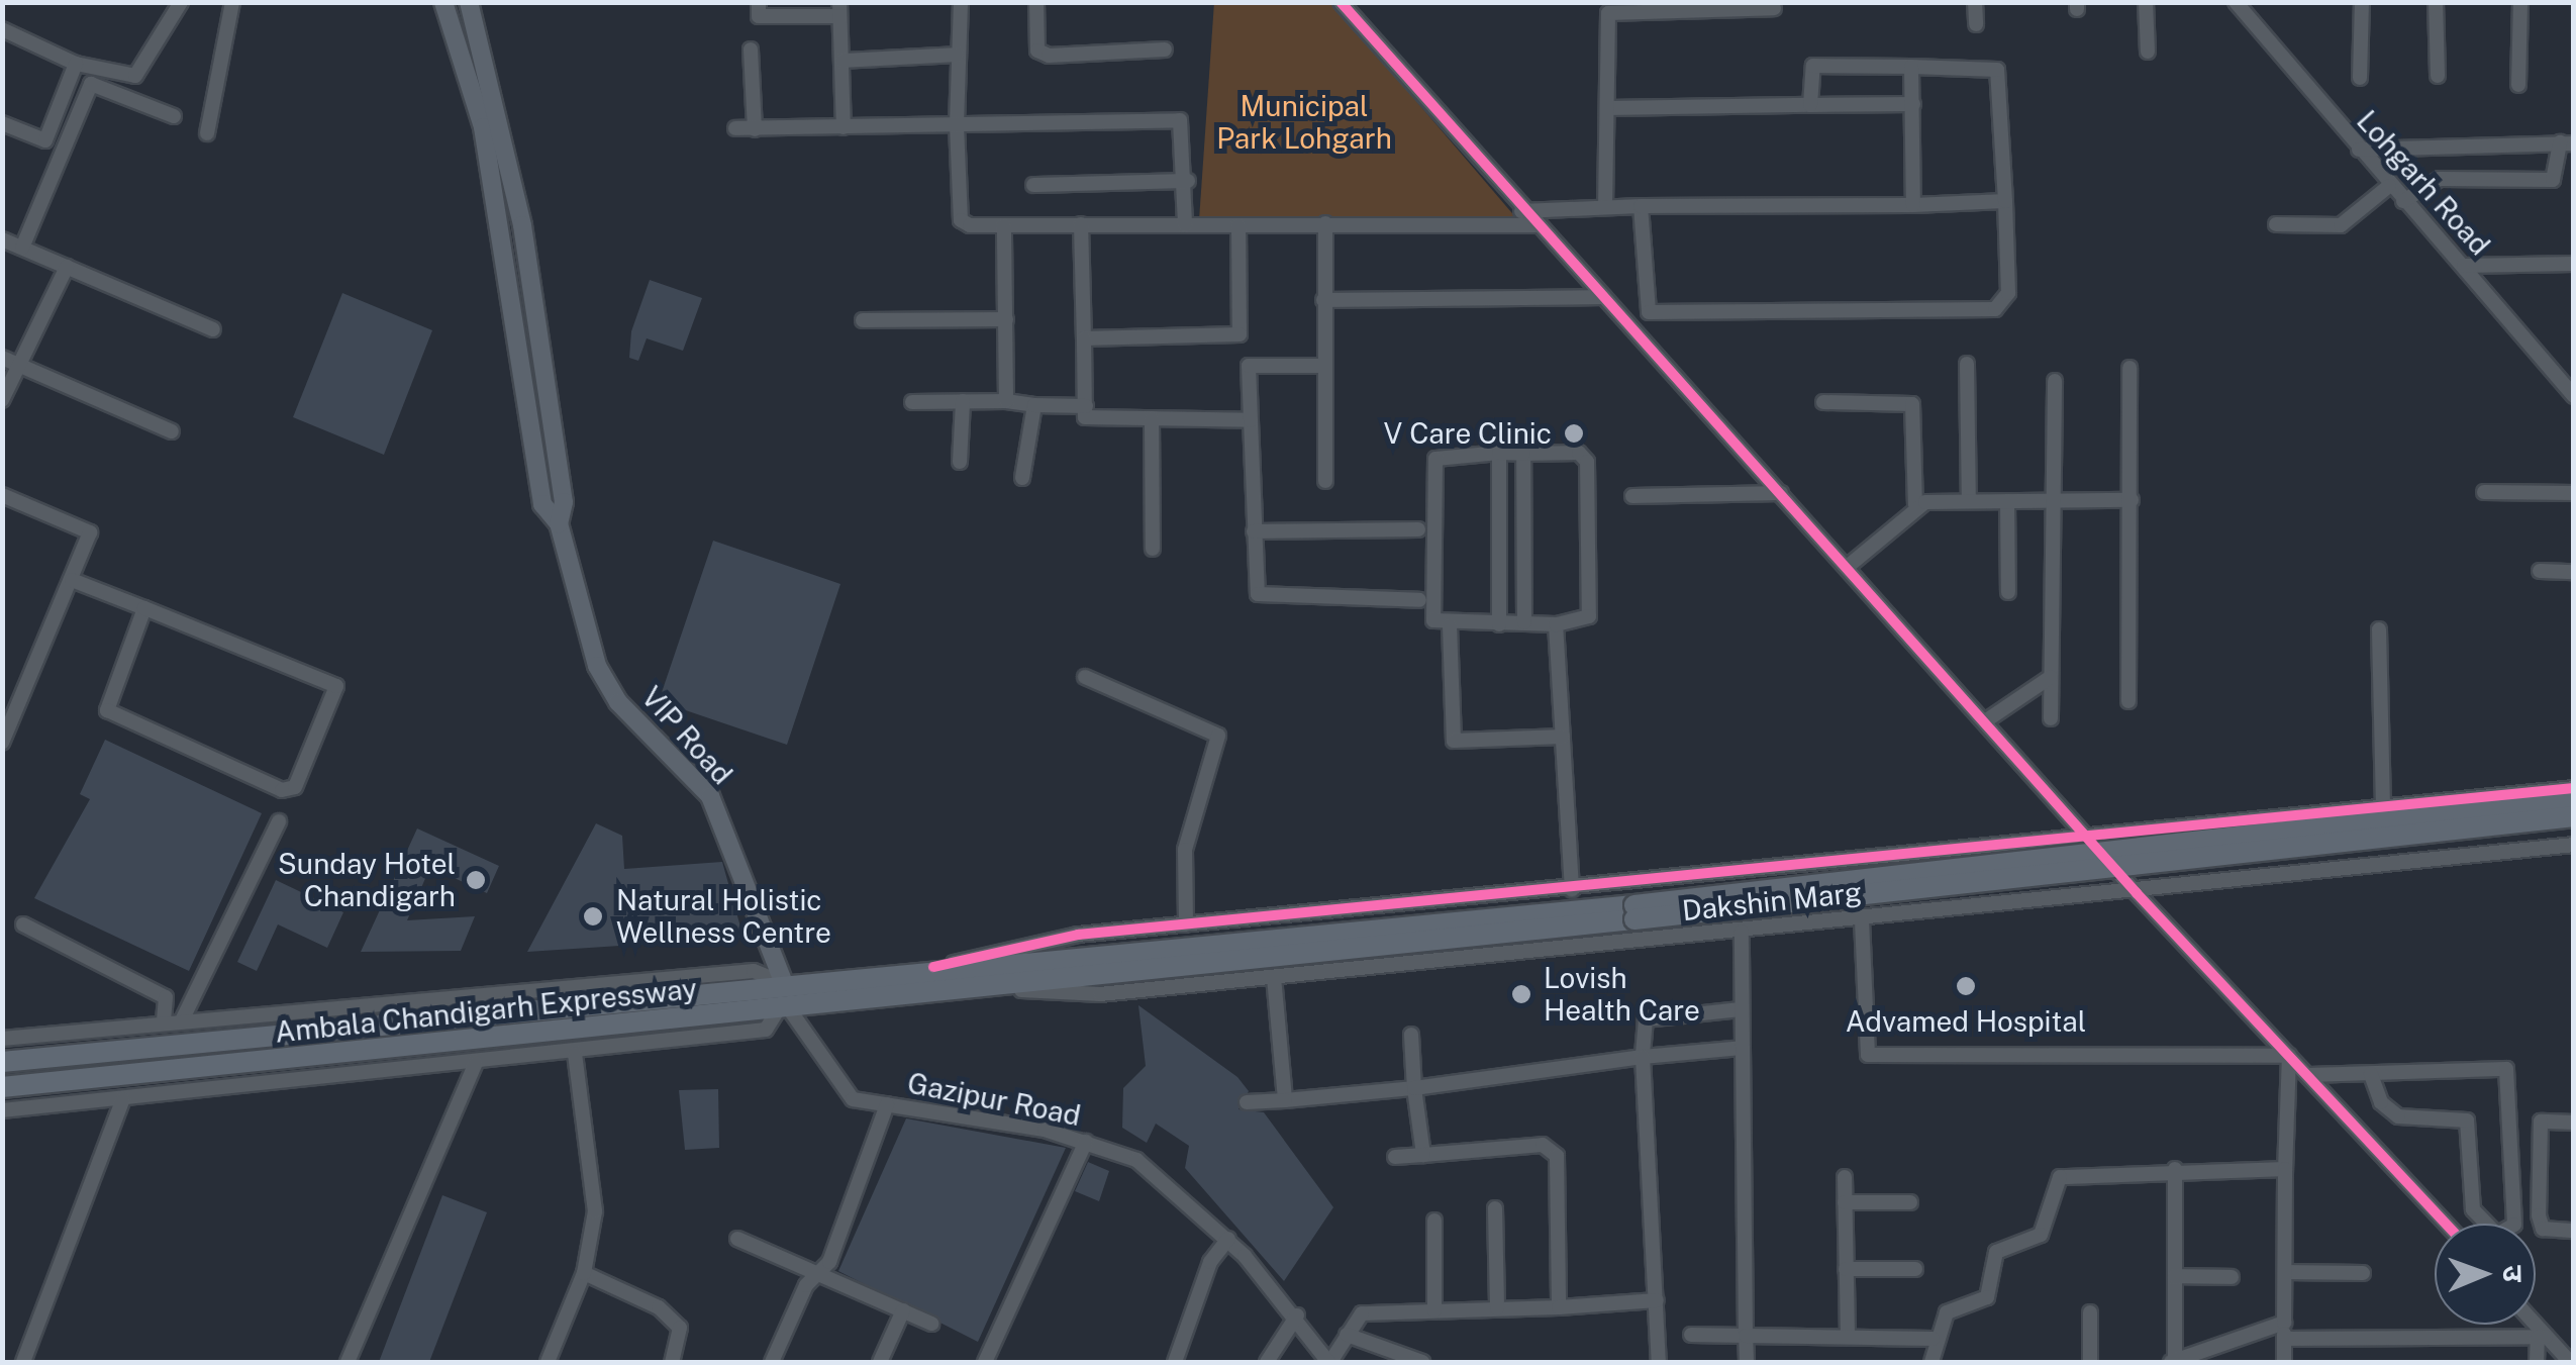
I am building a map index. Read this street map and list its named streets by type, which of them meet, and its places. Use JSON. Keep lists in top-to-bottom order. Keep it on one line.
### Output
{"streets":{"highway":["Dakshin Marg","Ambala Chandigarh Expressway"],"main road":["VIP Road"],"street":["Lohgarh Road","Gazipur Road"]},"crossings":[["VIP Road","Ambala Chandigarh Expressway"],["Dakshin Marg","Ambala Chandigarh Expressway"],["Ambala Chandigarh Expressway","Gazipur Road"]],"parks":["Municipal Park Lohgarh"],"places":["V Care Clinic","Sunday Hotel Chandigarh","Natural Holistic Wellness Centre","Advamed Hospital","Lovish Health Care"],"north":"right"}
